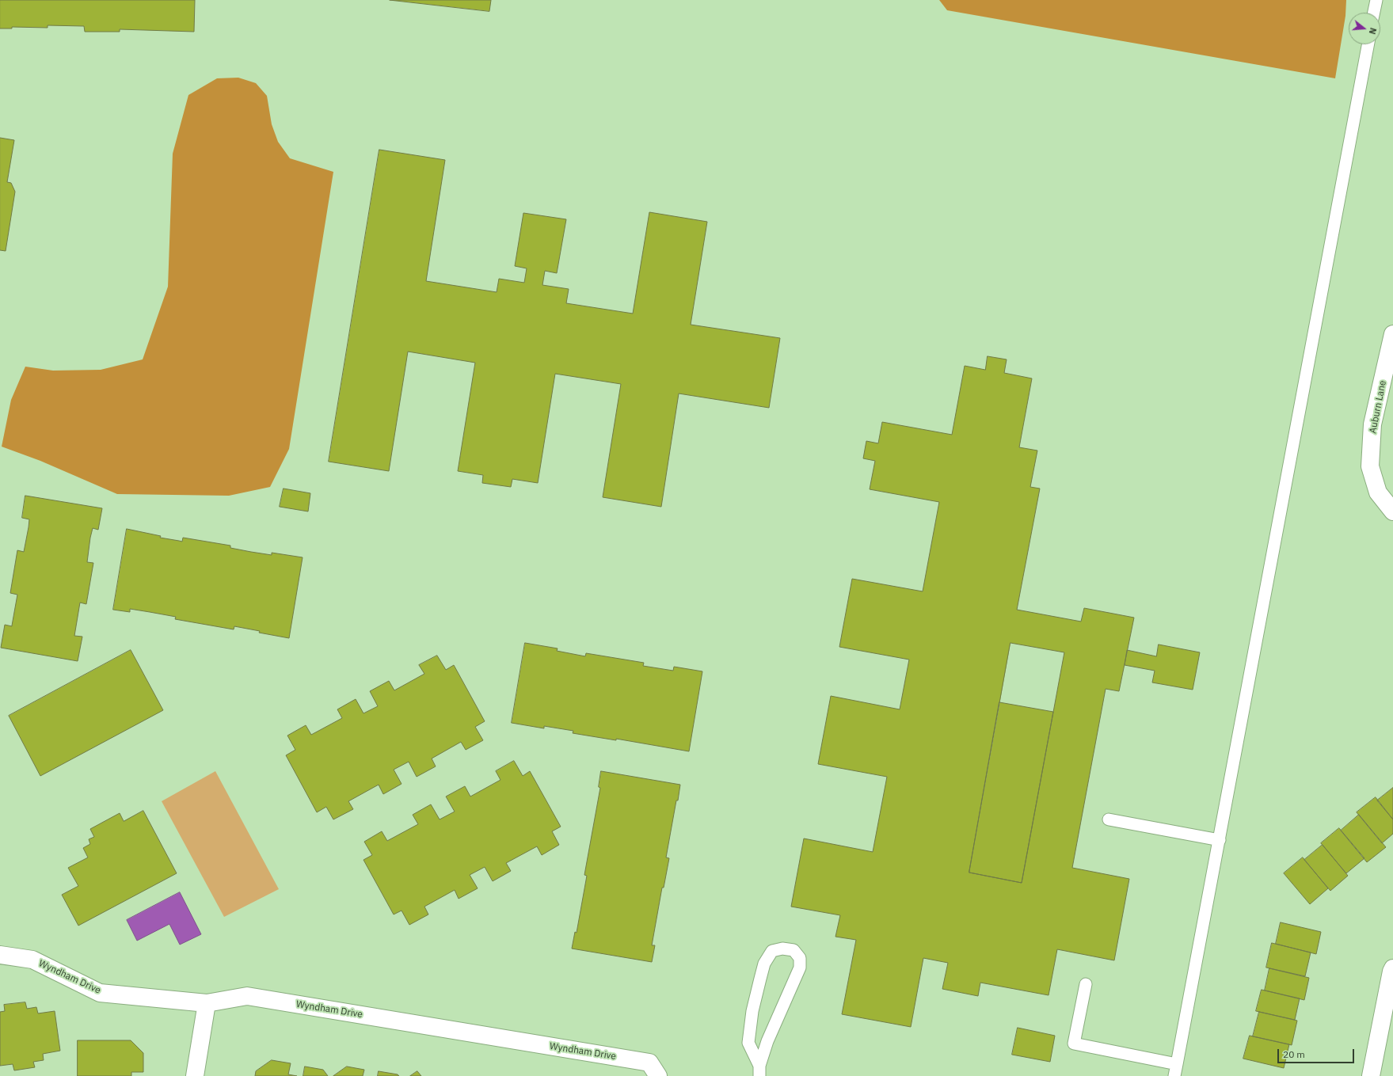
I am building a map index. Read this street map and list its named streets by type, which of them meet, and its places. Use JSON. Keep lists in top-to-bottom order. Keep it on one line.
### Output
{"streets":{"street":["Auburn Lane","Wyndham Drive"]},"scale_bar":"20 m","north":"right"}
